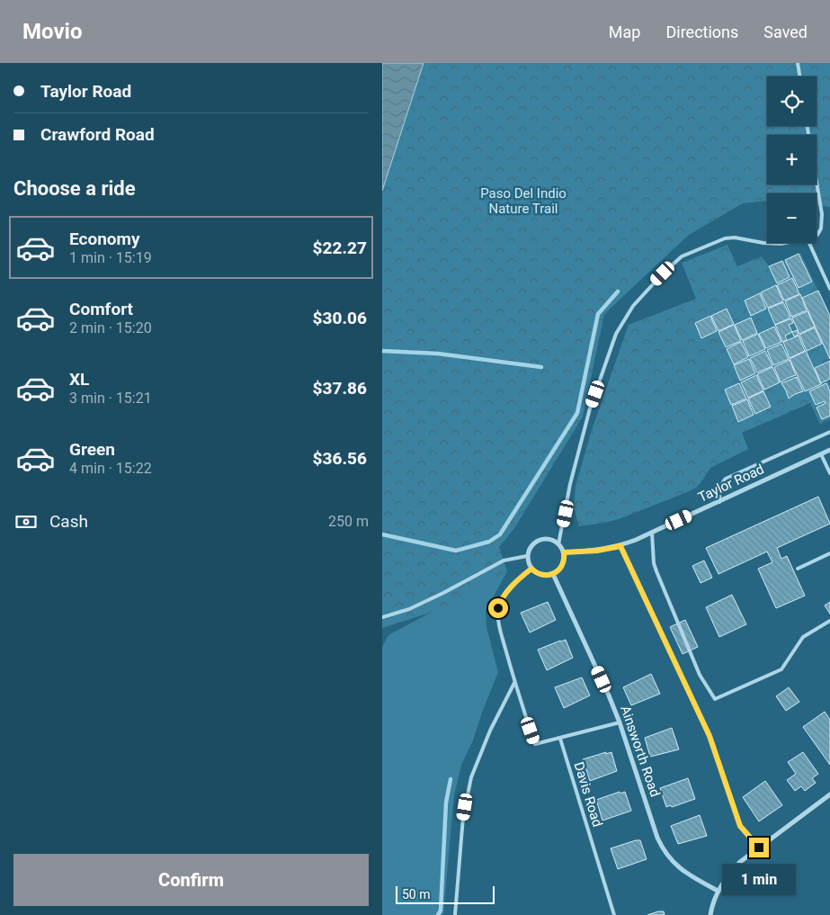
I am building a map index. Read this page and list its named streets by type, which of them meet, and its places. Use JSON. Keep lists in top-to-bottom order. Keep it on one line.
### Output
{"streets":{"street":["Taylor Road","Ainsworth Road"],"lane":["Davis Road"]},"crossings":[["Taylor Road","Ainsworth Road"]],"parks":["Paso Del Indio Nature Trail"],"scale_bar":"50 m","page":{"header":"Movio","nav":["Map","Directions","Saved"],"banner":["Taylor Road","Crawford Road"],"map_buttons":["+","−"],"heading":"Choose a ride","list":[{"name":"Economy","note":"1 min · 15:19","value":"$22.27"},{"name":"Comfort","note":"2 min · 15:20","value":"$30.06"},{"name":"XL","note":"3 min · 15:21","value":"$37.86"},{"name":"Green","note":"4 min · 15:22","value":"$36.56"}],"pay":["Cash","250 m"],"buttons":"Confirm","bubble":"1 min","scale":"50 m"}}
